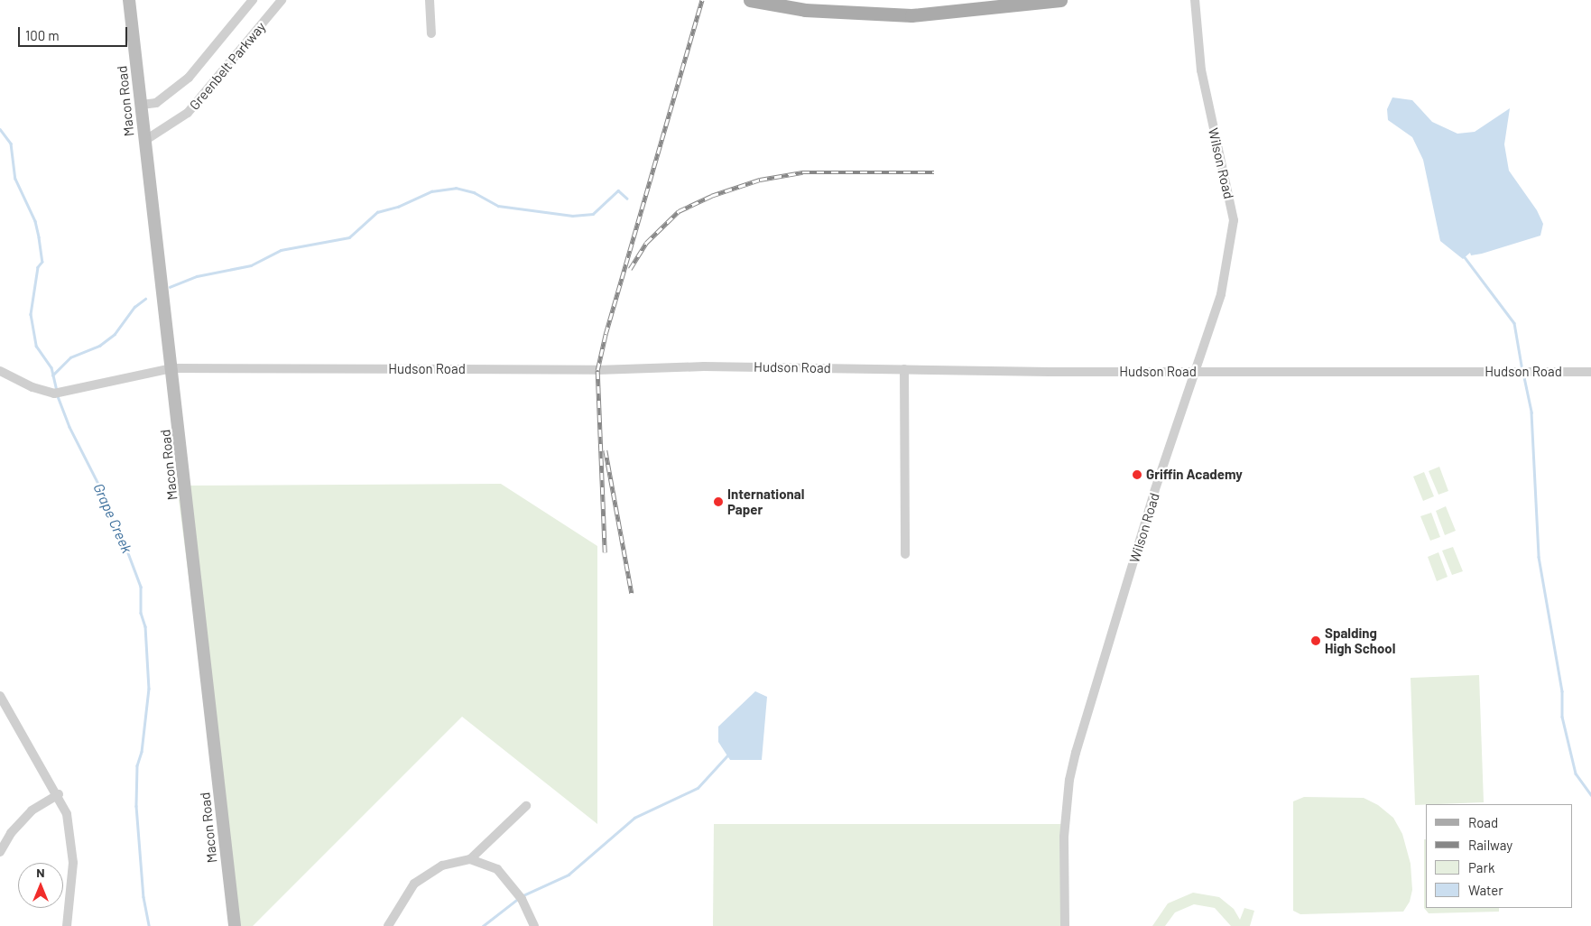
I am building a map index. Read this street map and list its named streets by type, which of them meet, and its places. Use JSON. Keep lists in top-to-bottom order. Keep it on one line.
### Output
{"streets":{"main road":["Macon Road"],"street":["Greenbelt Parkway","Wilson Road","Hudson Road"]},"crossings":[["Greenbelt Parkway","Macon Road"],["Macon Road","Hudson Road"],["Wilson Road","Hudson Road"]],"water":["Grape Creek"],"places":["Griffin Academy","International Paper","Spalding High School"],"legend":["Road","Railway","Park","Water"],"scale_bar":"100 m","north":"top"}
